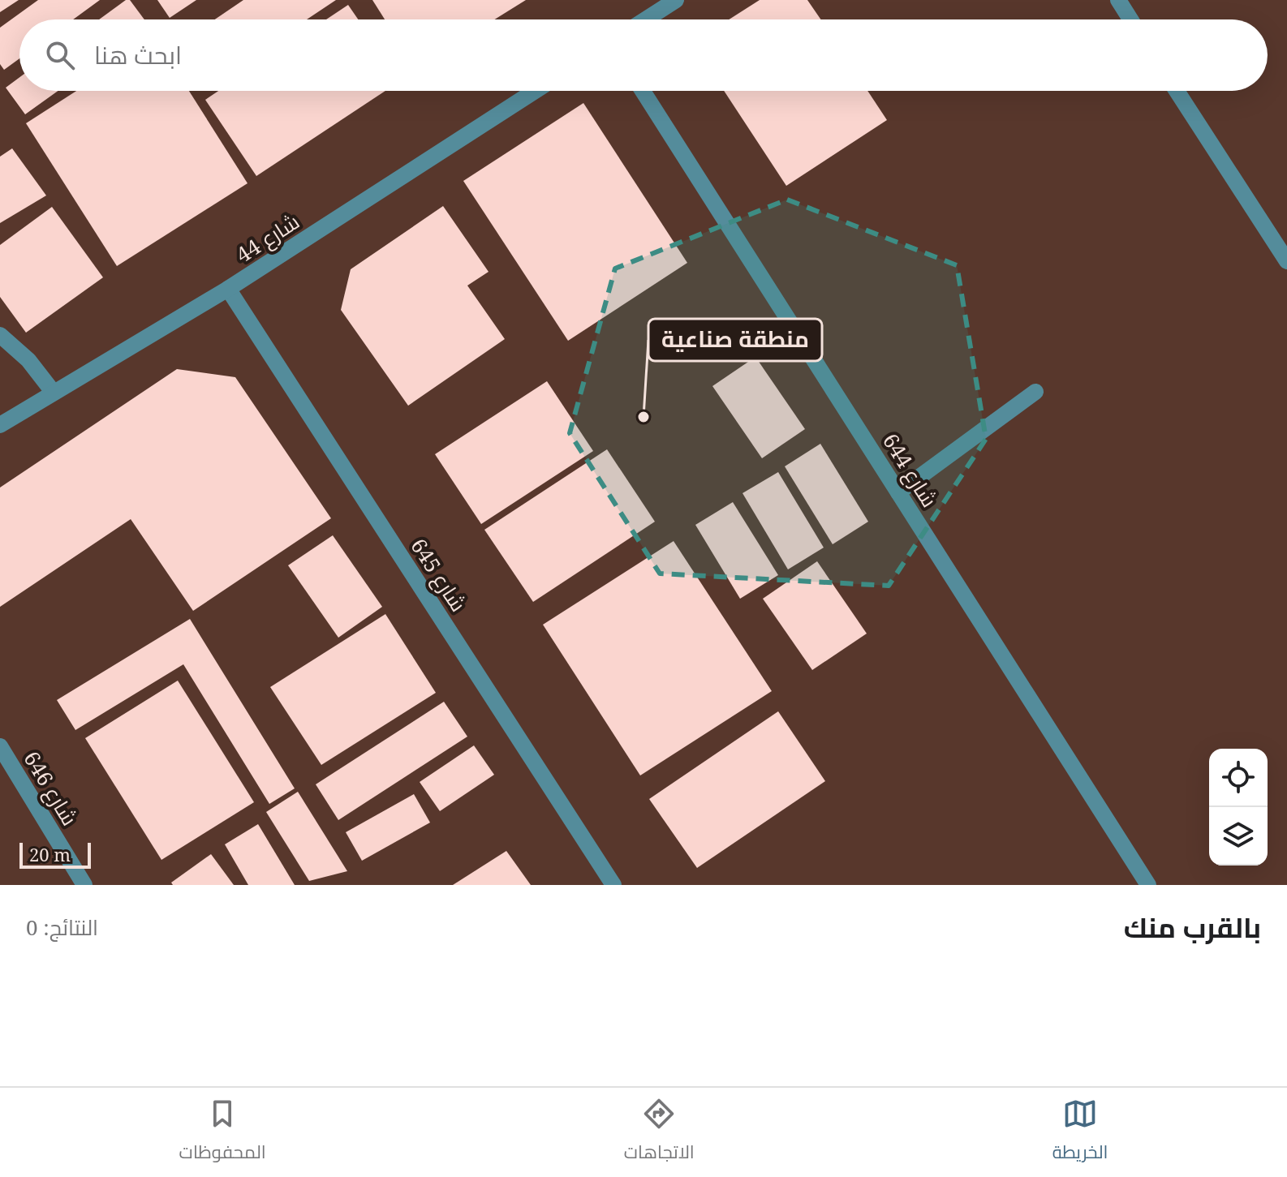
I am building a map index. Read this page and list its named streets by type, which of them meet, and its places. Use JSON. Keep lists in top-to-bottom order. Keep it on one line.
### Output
{"streets":{"street":["شارع 44","شارع 644","شارع 645","شارع 646"]},"crossings":[["شارع 44","شارع 645"]],"places":["منطقة صناعية"],"scale_bar":"20 m","page":{"search":"ابحث هنا","scale":"20 m","heading":["بالقرب منك","النتائج: 0"],"nav":["الخريطة","الاتجاهات","المحفوظات"]}}
